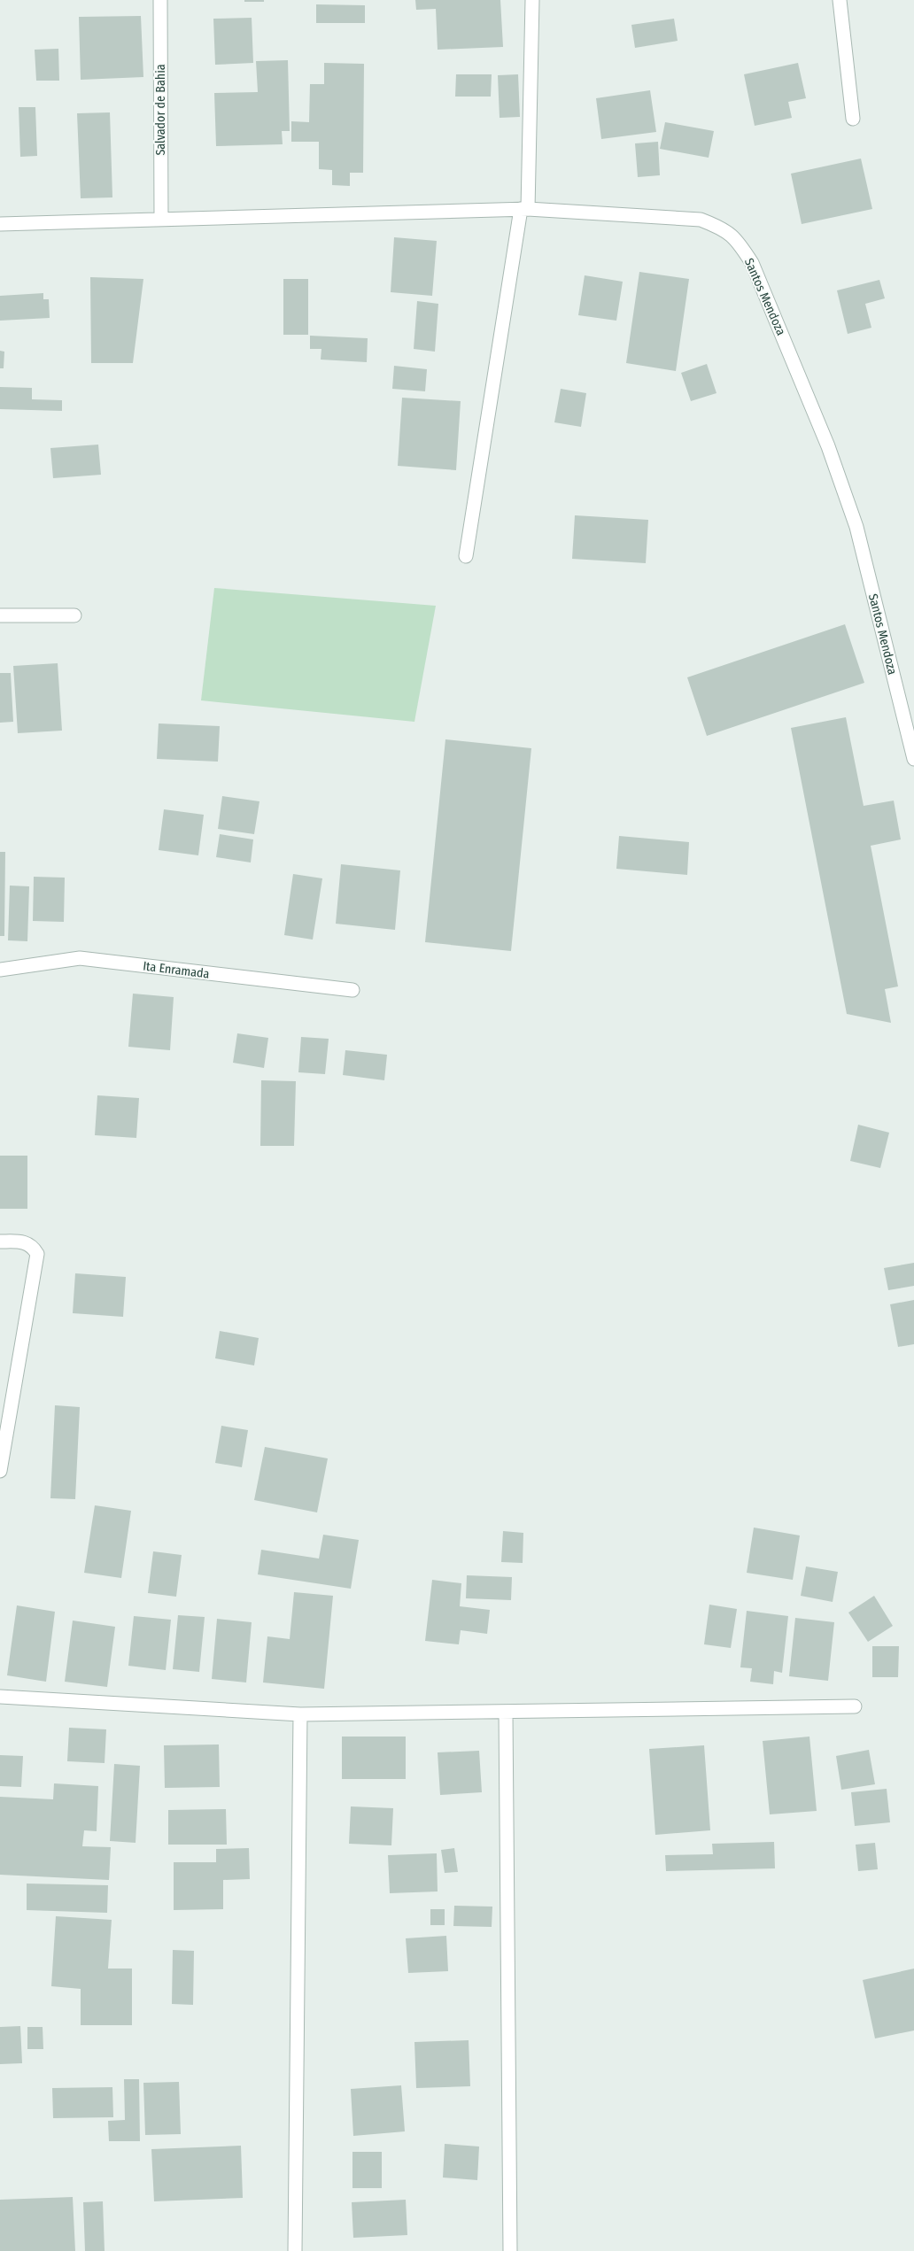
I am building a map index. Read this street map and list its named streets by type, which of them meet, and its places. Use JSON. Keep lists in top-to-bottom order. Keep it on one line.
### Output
{"streets":{"street":["Salvador de Bahia","Santos Mendoza","Ita Enramada"]},"crossings":[["Salvador de Bahia","Santos Mendoza"]]}
